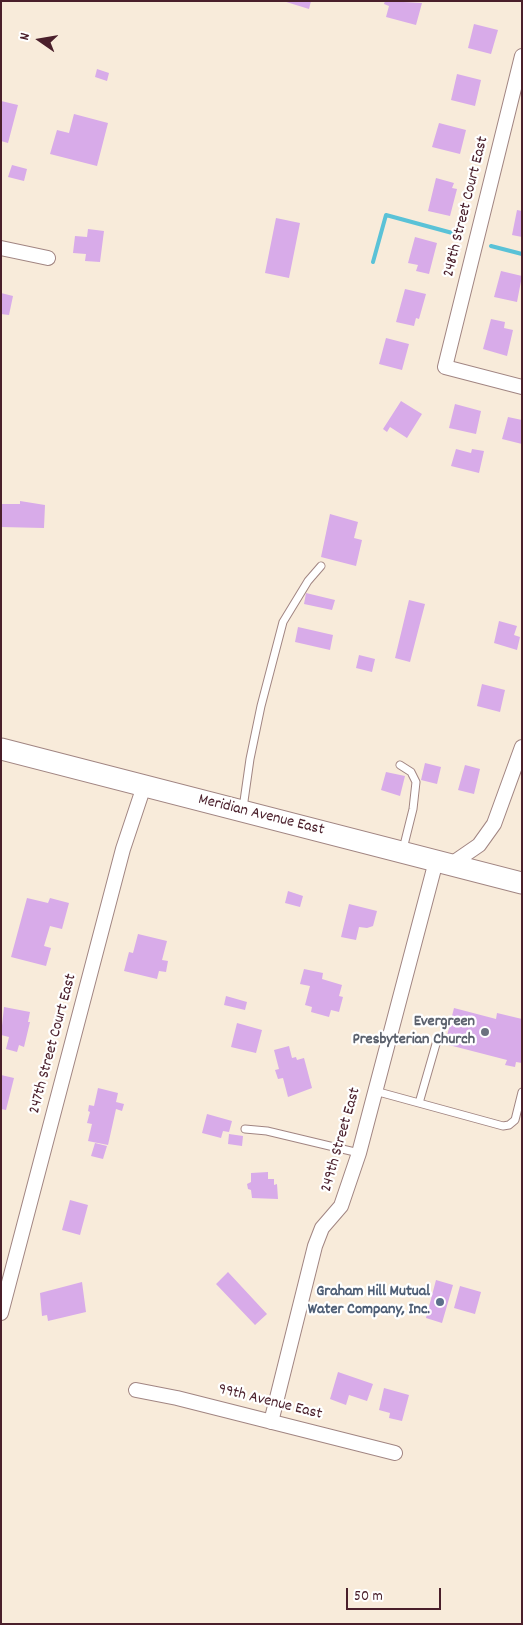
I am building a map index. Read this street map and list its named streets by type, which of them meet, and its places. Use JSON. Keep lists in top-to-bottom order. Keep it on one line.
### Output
{"streets":{"main road":["Meridian Avenue East"],"street":["248th Street Court East","247th Street Court East","249th Street East","99th Avenue East"]},"crossings":[["Meridian Avenue East","247th Street Court East"],["Meridian Avenue East","249th Street East"],["249th Street East","99th Avenue East"]],"places":["Evergreen Presbyterian Church","Graham Hill Mutual Water Company, Inc."],"scale_bar":"50 m","north":"left"}
